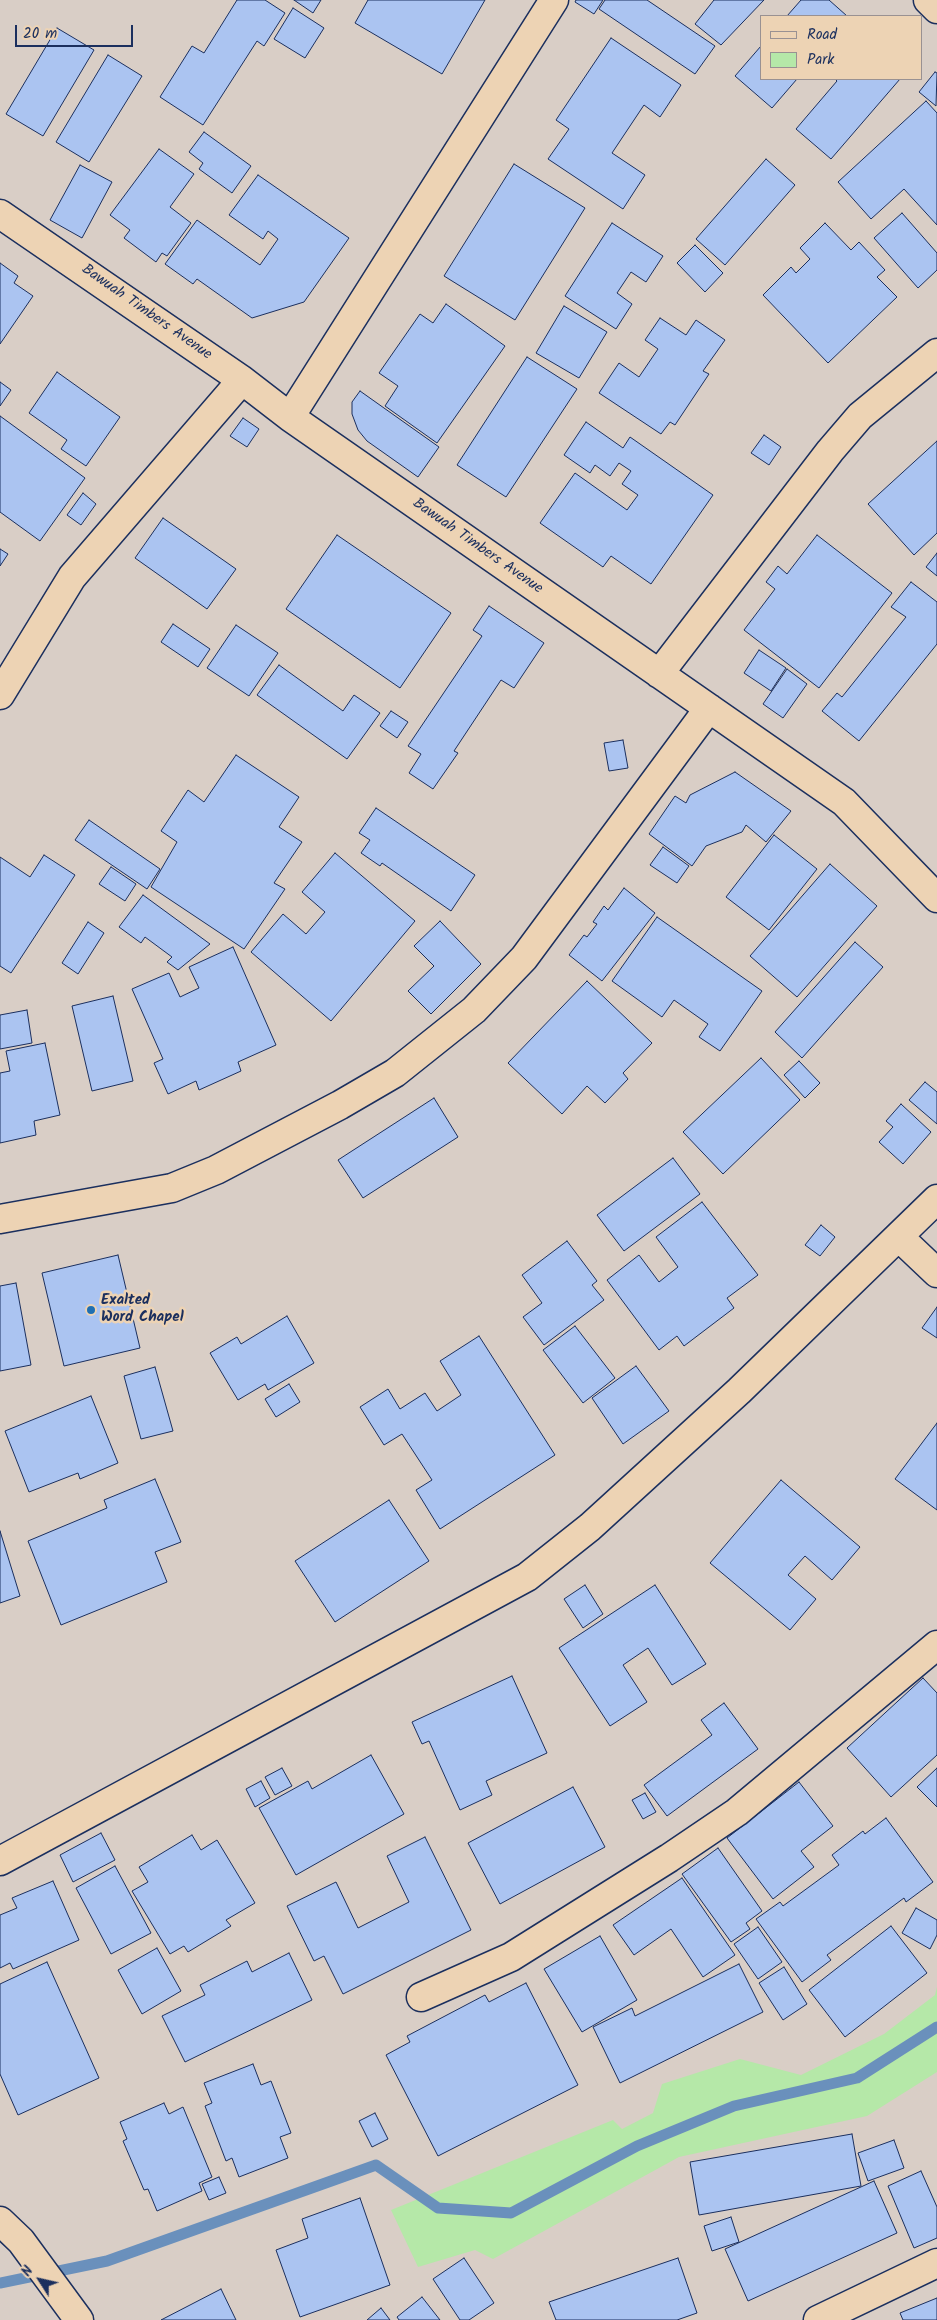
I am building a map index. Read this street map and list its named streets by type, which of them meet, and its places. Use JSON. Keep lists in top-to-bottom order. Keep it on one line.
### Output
{"streets":{"street":["Bawuah Timbers Avenue"]},"places":["Exalted Word Chapel"],"legend":["Road","Park"],"scale_bar":"20 m","north":"top left"}
